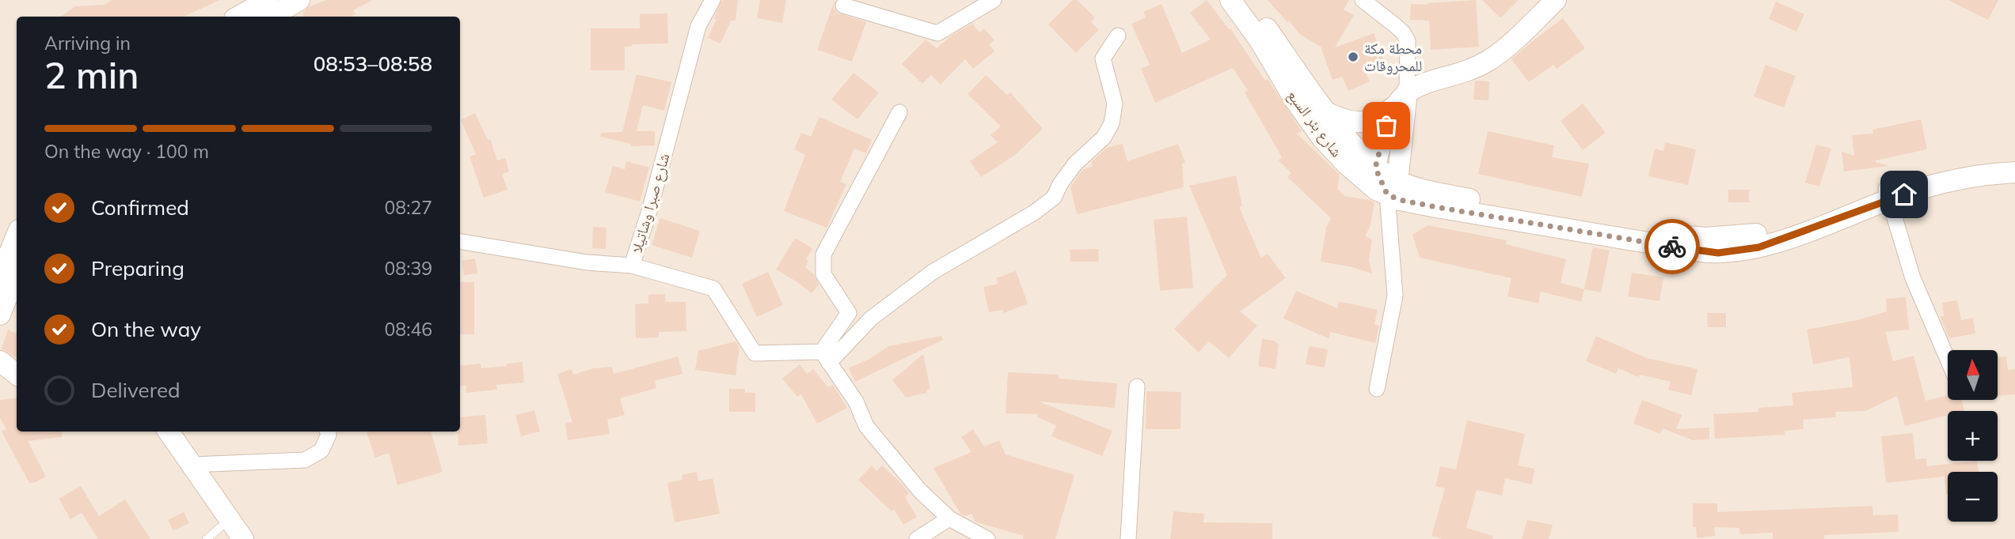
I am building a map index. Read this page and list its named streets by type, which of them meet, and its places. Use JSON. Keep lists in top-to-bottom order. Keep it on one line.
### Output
{"streets":{"street":["شارع بئر السبع","شارع صبرا وشاتيلا"]},"places":["محطة مكة للمحروقات"],"north":"top","page":{"heading":["2 min","Arriving in","08:53–08:58"],"bar":"On the way · 100 m","list":[["Confirmed","08:27"],["Preparing","08:39"],["On the way","08:46"],"Delivered"],"map_buttons":["+","−"]}}
